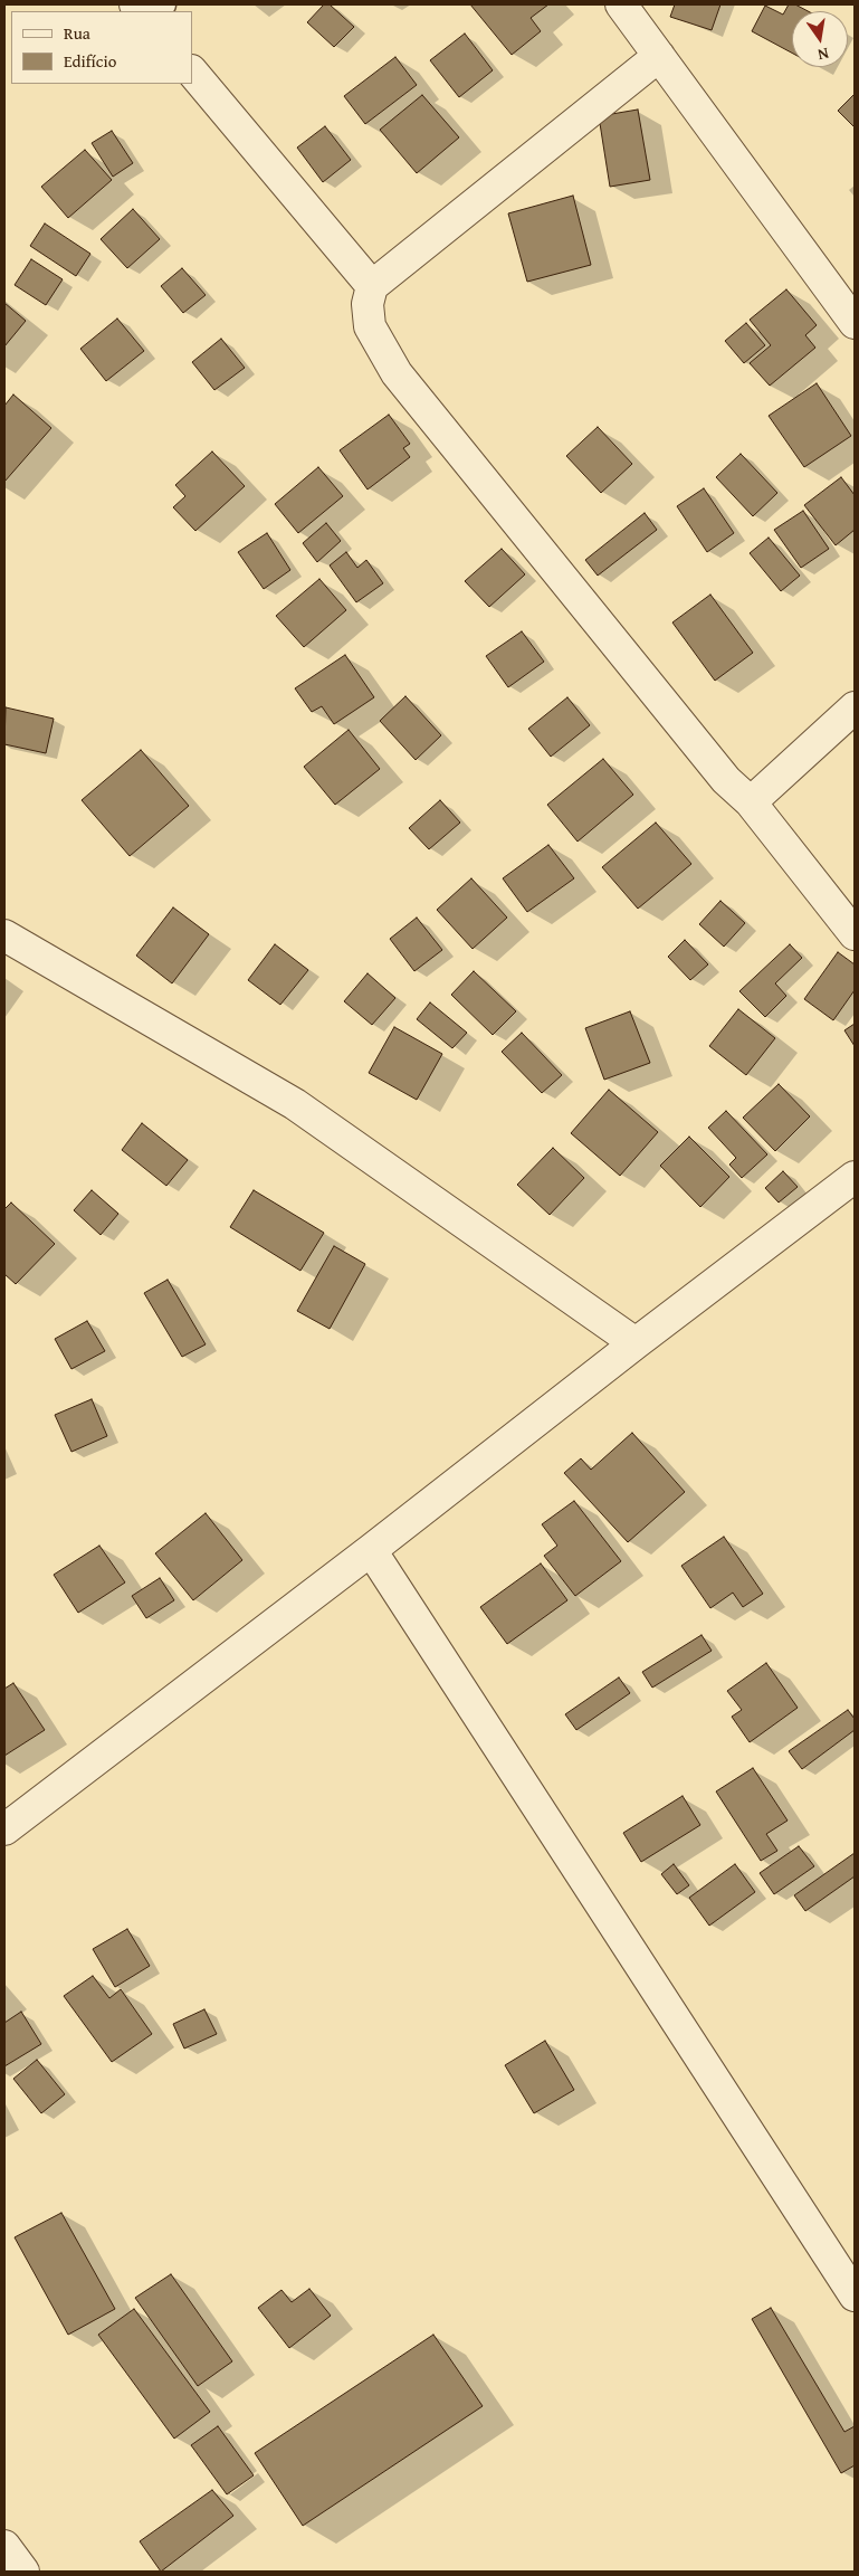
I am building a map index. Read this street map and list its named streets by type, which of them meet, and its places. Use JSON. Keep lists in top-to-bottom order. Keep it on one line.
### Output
{"legend":["Rua","Edifício"],"north":"bottom"}
